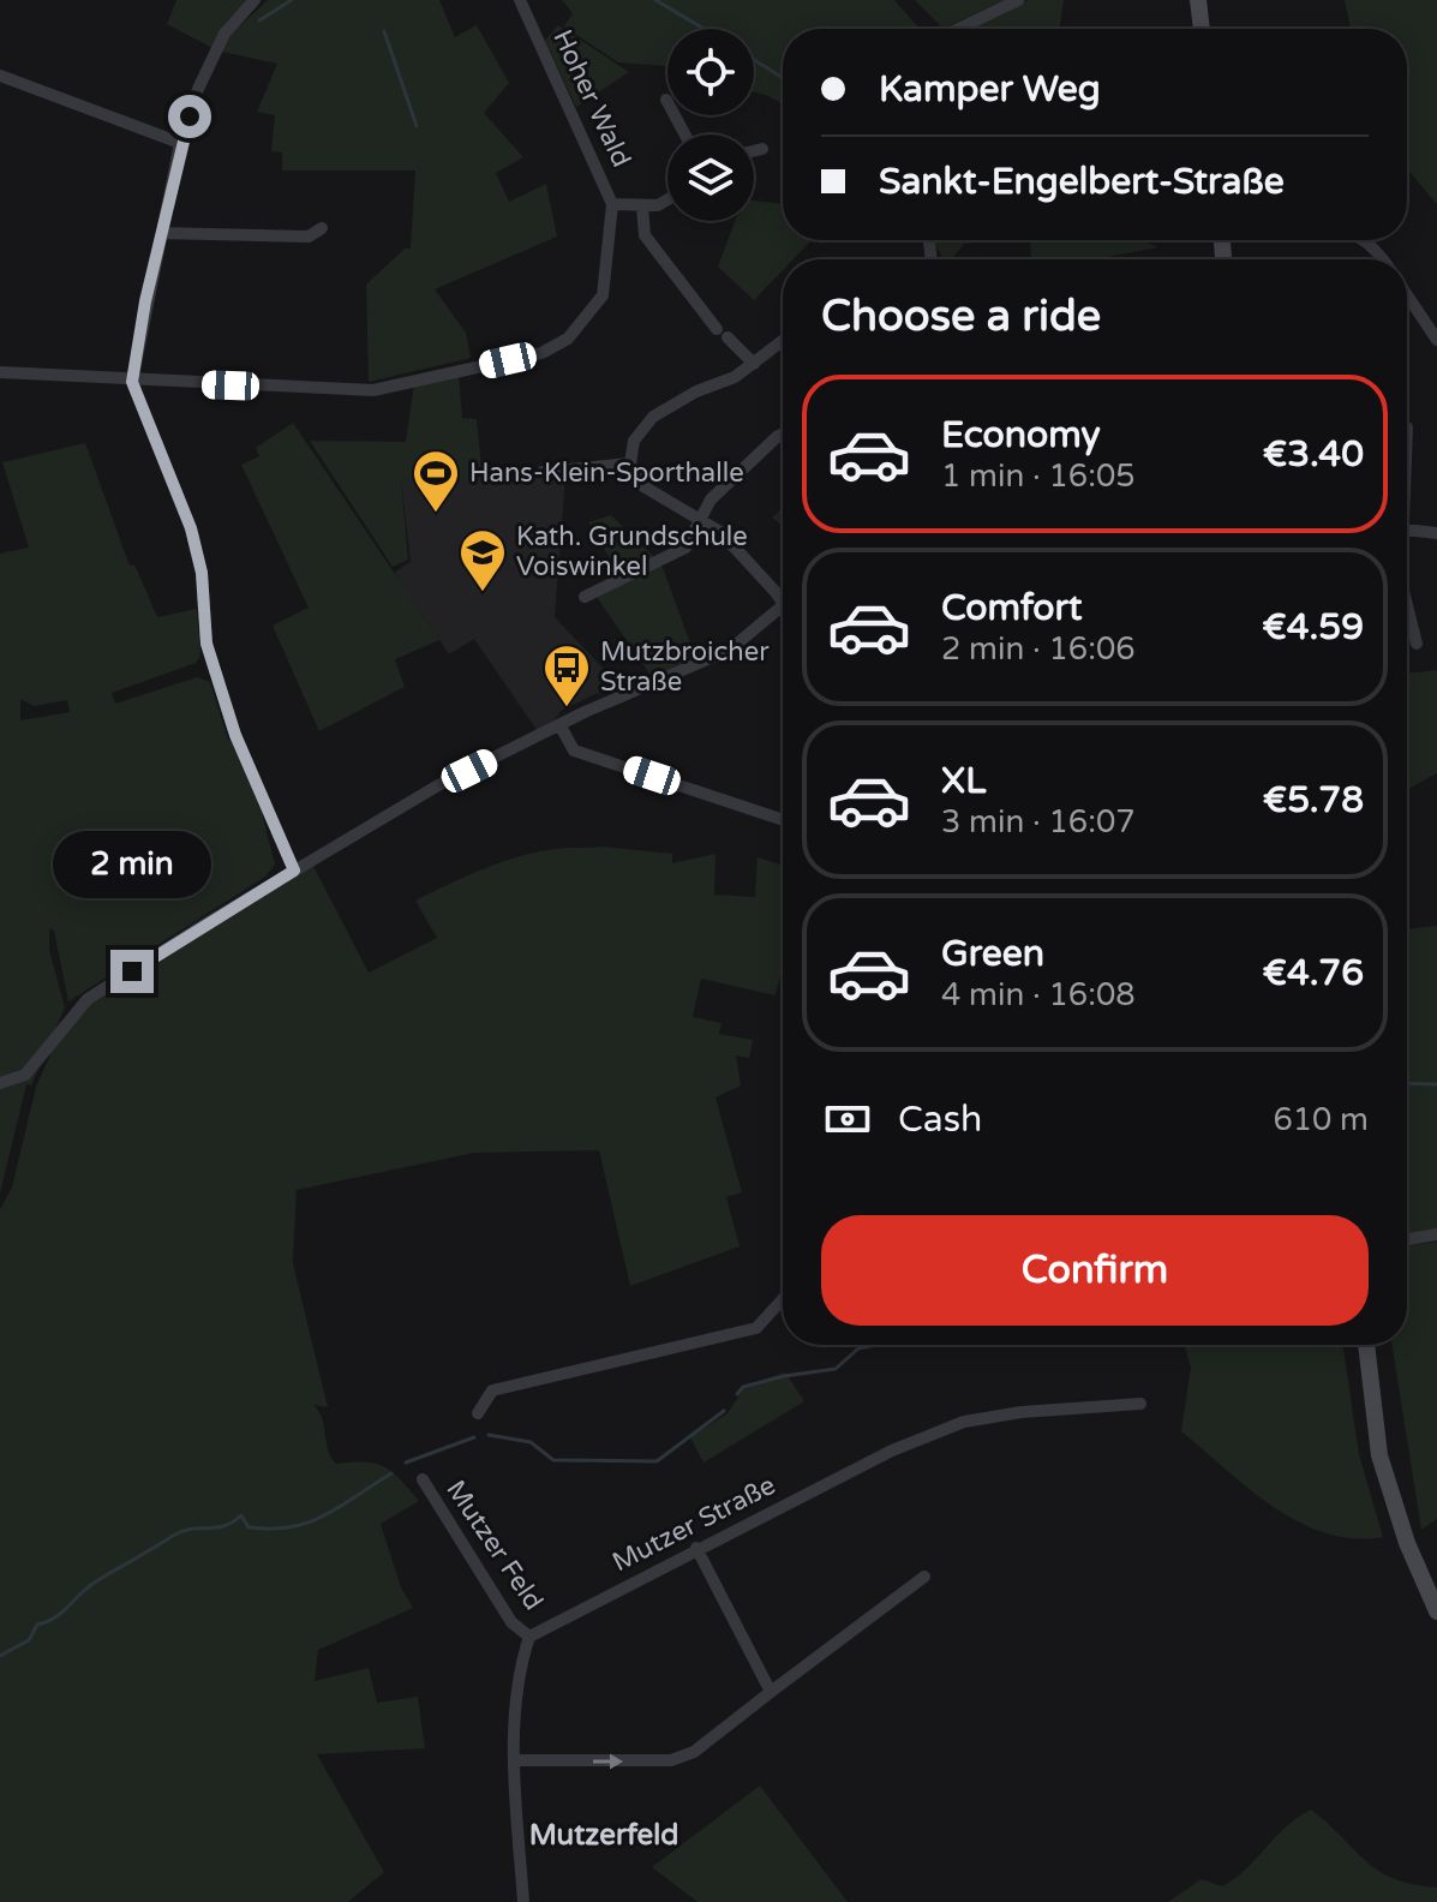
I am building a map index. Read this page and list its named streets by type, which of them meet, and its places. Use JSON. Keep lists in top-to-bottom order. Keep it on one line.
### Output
{"streets":{"street":["Hoher Wald","Mutzer Straße","Mutzer Feld"]},"crossings":[["Mutzer Straße","Mutzer Feld"]],"districts":["Mutzerfeld"],"places":{"sports":["Hans-Klein-Sporthalle"],"school or university":["Kath. Grundschule Voiswinkel"],"bus stop":["Mutzbroicher Straße"]},"page":{"banner":["Kamper Weg","Sankt-Engelbert-Straße"],"heading":"Choose a ride","list":[{"name":"Economy","note":"1 min · 16:05","value":"€3.40"},{"name":"Comfort","note":"2 min · 16:06","value":"€4.59"},{"name":"XL","note":"3 min · 16:07","value":"€5.78"},{"name":"Green","note":"4 min · 16:08","value":"€4.76"}],"bubble":"2 min","pay":["Cash","610 m"],"buttons":"Confirm"}}
